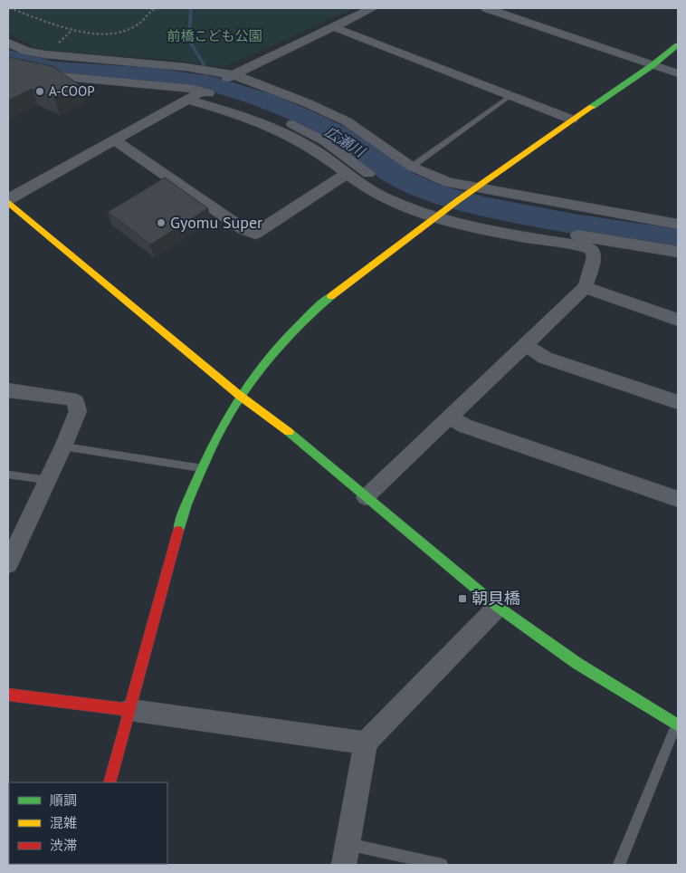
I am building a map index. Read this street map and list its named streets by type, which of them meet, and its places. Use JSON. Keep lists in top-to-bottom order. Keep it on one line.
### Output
{"water":["広瀬川"],"parks":["前橋こども公園"],"places":{"other":["A-COOP","Gyomu Super"],"transit":["朝貝橋"]},"legend":["順調","混雑","渋滞"]}
